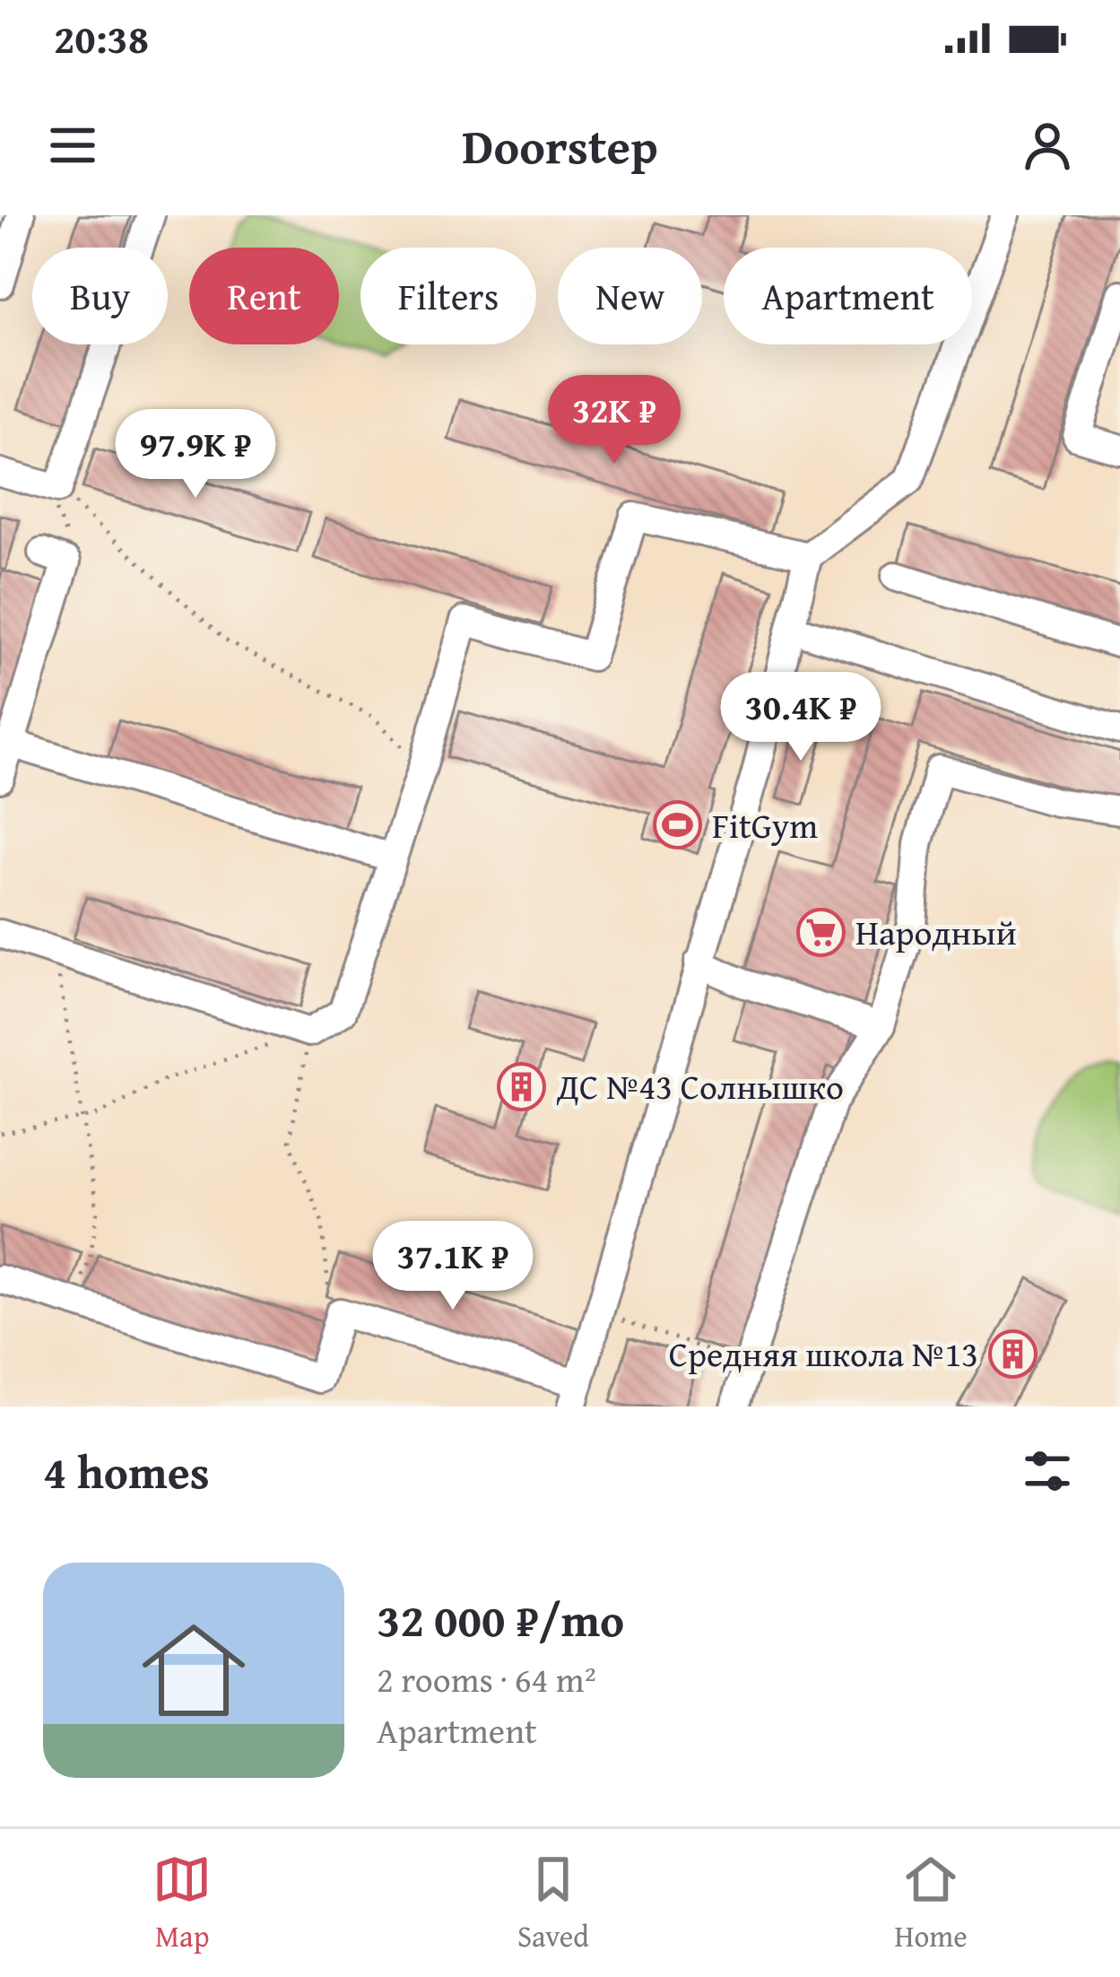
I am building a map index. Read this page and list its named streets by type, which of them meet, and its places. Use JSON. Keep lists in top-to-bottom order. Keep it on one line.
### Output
{"places":{"sports":["FitGym"],"supermarket":["Народный"],"building":["ДС №43 Солнышко","Средняя школа №13"]},"page":{"status":"20:38","header":"Doorstep","chip":["Buy","Rent","Filters","New","Apartment"],"price":["32K ₽","97.9K ₽","30.4K ₽","37.1K ₽"],"heading":"4 homes","list":[{"name":"32 000 ₽/mo","note":"2 rooms · 64 m² · Apartment"}],"tabs":["Map","Saved","Home"]}}
